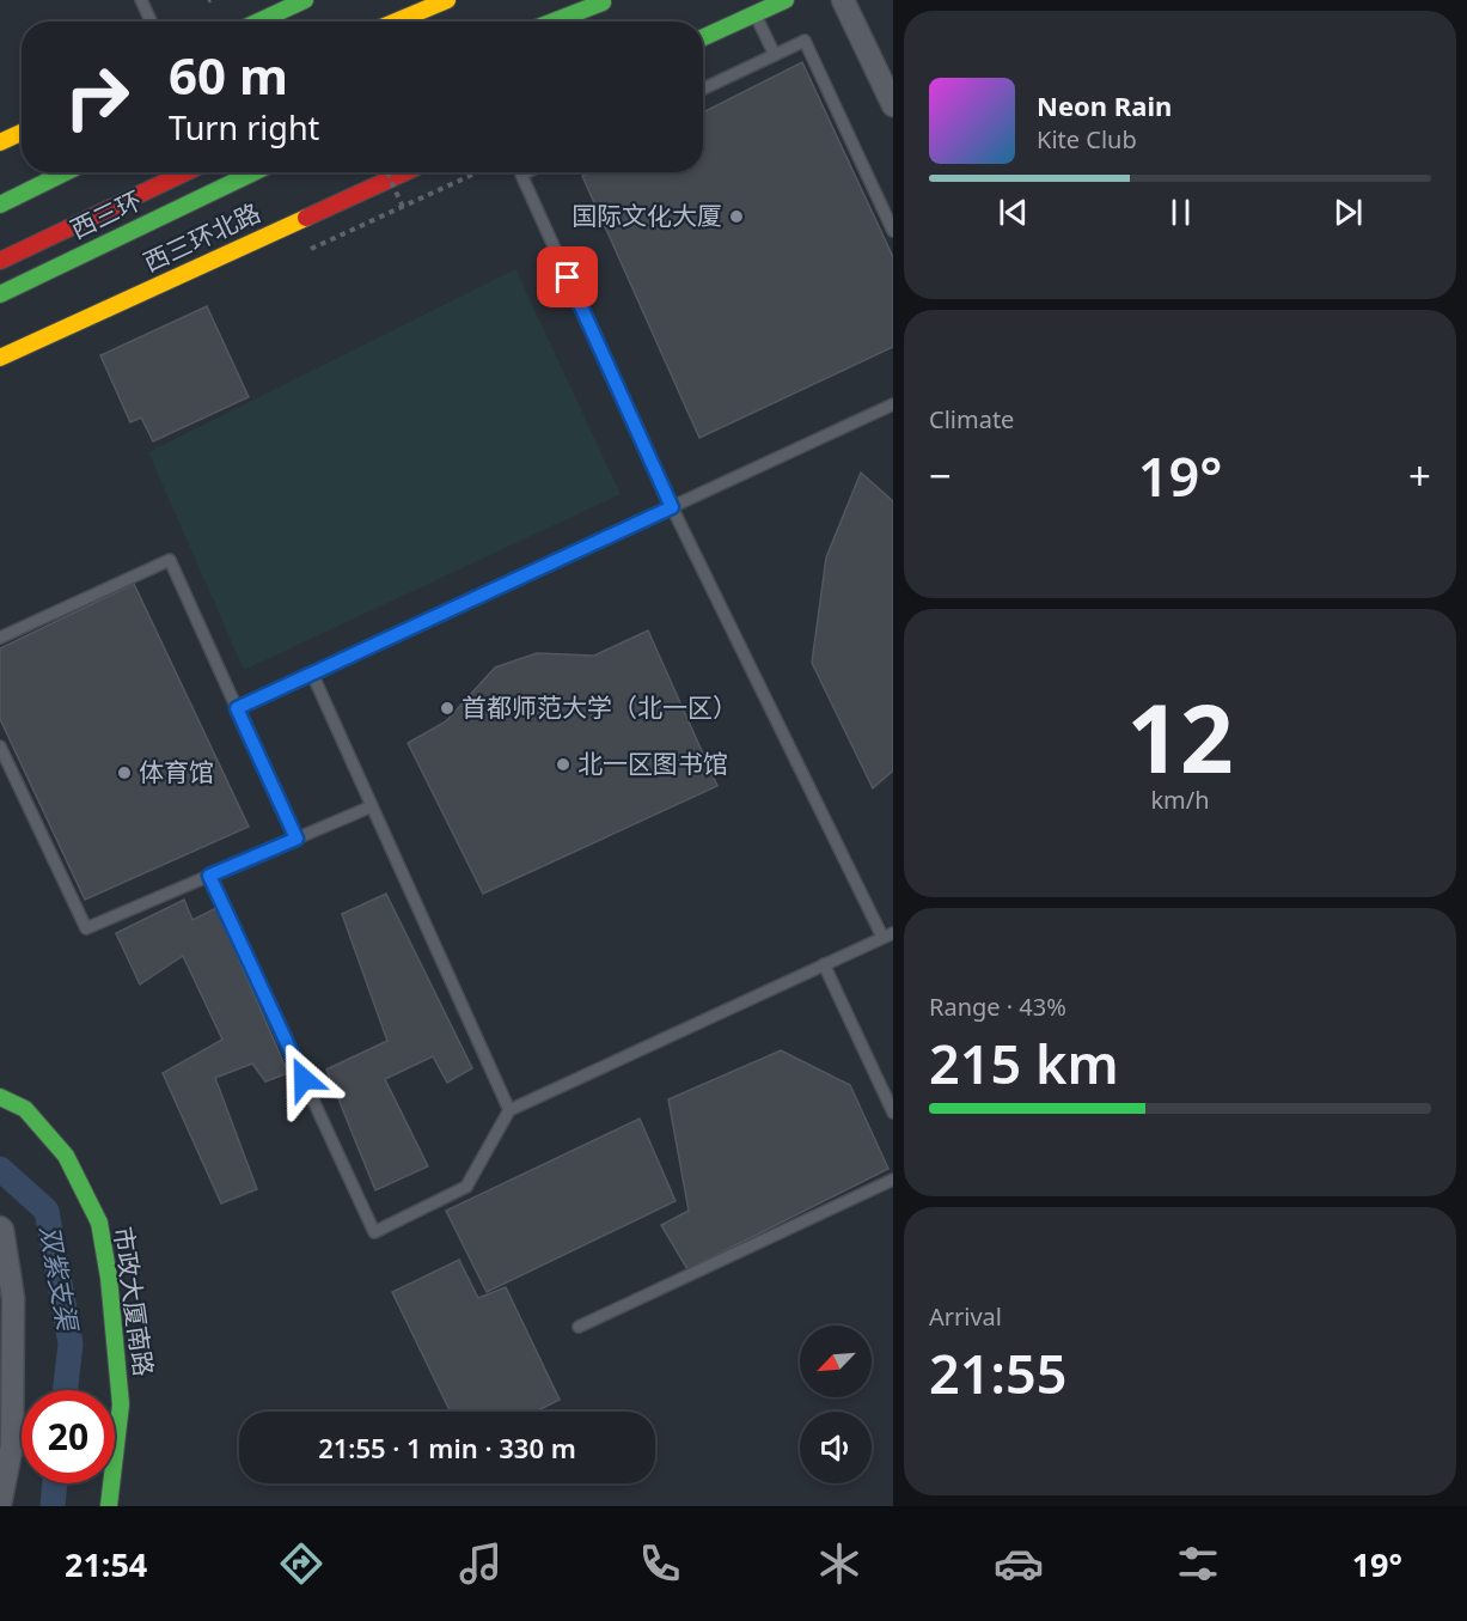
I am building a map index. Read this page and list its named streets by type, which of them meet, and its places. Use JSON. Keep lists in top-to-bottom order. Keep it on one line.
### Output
{"streets":{"main road":["西三环","西三环北路","市政大厦南路"]},"water":["双紫支渠"],"places":["国际文化大厦","首都师范大学（北一区）","北一区图书馆","体育馆"],"north":"bottom left","page":{"turn":["60 m","Turn right"],"song":["Neon Rain","Kite Club"],"tile":["Climate",["12","km/h"],["Range · 43%","215 km"],["Arrival","21:55"]],"heat":["−","19°","+"],"limit":"20","trip":"21:55 · 1 min · 330 m","tabs":["21:54","19°"]}}
